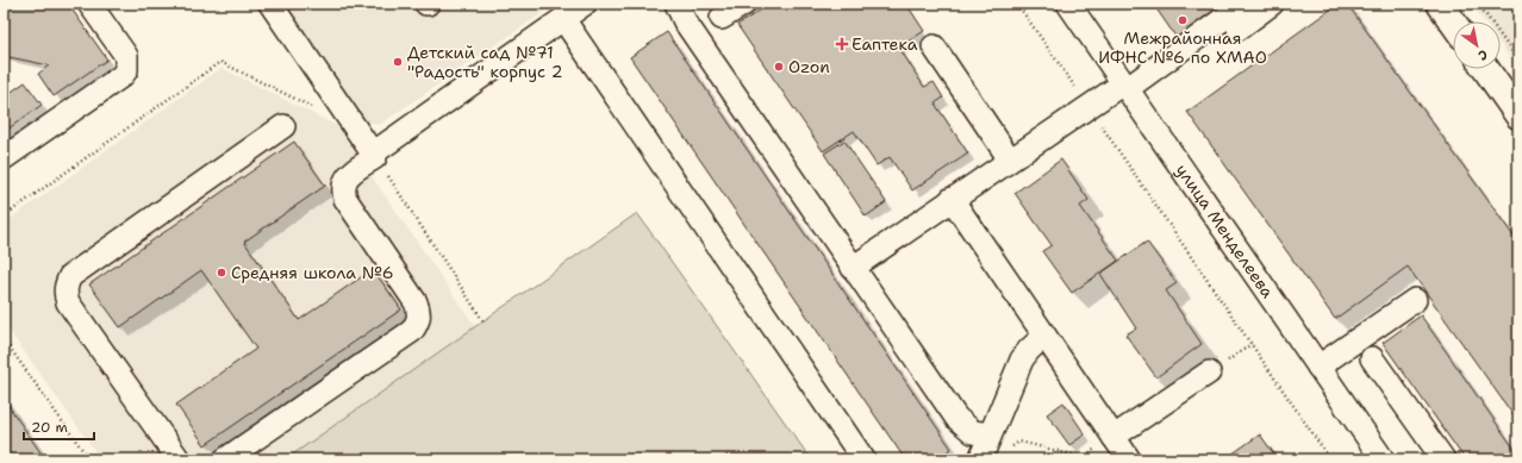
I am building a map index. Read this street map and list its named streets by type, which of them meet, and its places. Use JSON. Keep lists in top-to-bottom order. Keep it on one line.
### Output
{"streets":{"street":["улица Менделеева"]},"places":{"other":["Межрайонная ИФНС №6 по ХМАО","Детский сад №71 \"Радость\" корпус 2","Ozon","Средняя школа №6"],"health":["Еаптека"]},"scale_bar":"20 m","north":"bottom right"}
